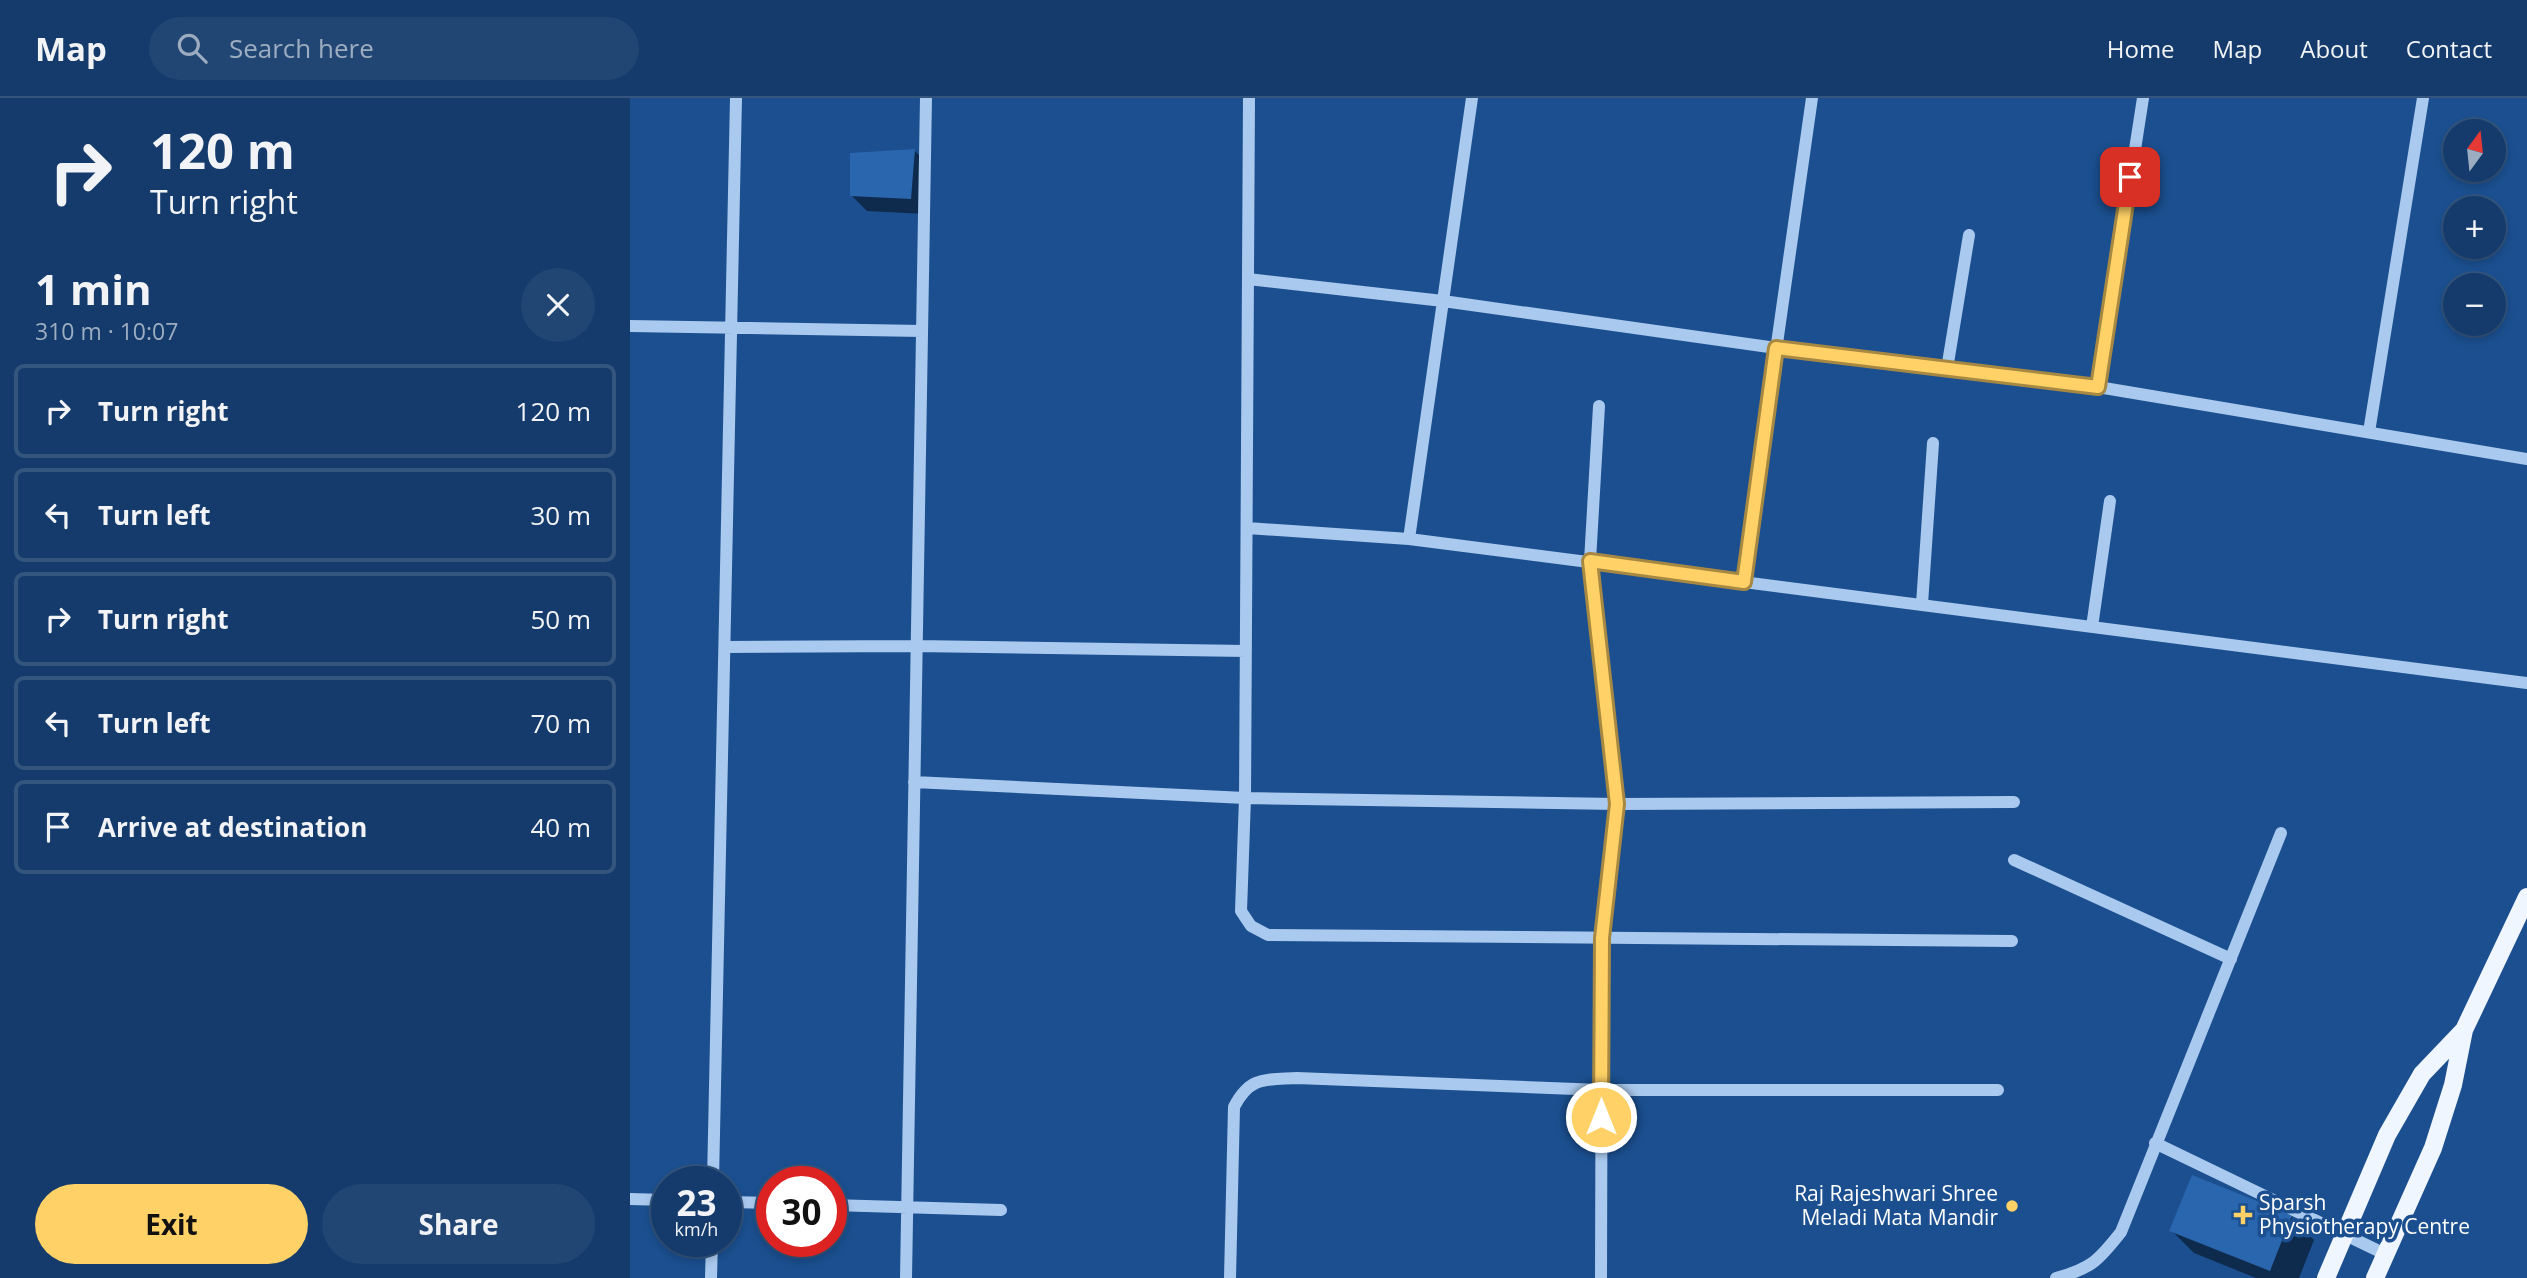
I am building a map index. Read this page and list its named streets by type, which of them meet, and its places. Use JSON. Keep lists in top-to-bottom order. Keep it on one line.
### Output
{"places":{"other":["Raj Rajeshwari Shree Meladi Mata Mandir"],"health":["Sparsh Physiotherapy Centre"]},"north":"top","page":{"header":"Map","search":"Search here","nav":["Home","Map","About","Contact"],"turn":["120 m","Turn right"],"map_buttons":["+","−"],"heading":["1 min","310 m · 10:07"],"list":[{"name":"Turn right","value":"120 m"},{"name":"Turn left","value":"30 m"},{"name":"Turn right","value":"50 m"},{"name":"Turn left","value":"70 m"},{"name":"Arrive at destination","value":"40 m"}],"speed":"23 km/h","limit":"30","buttons":["Exit","Share"]}}
